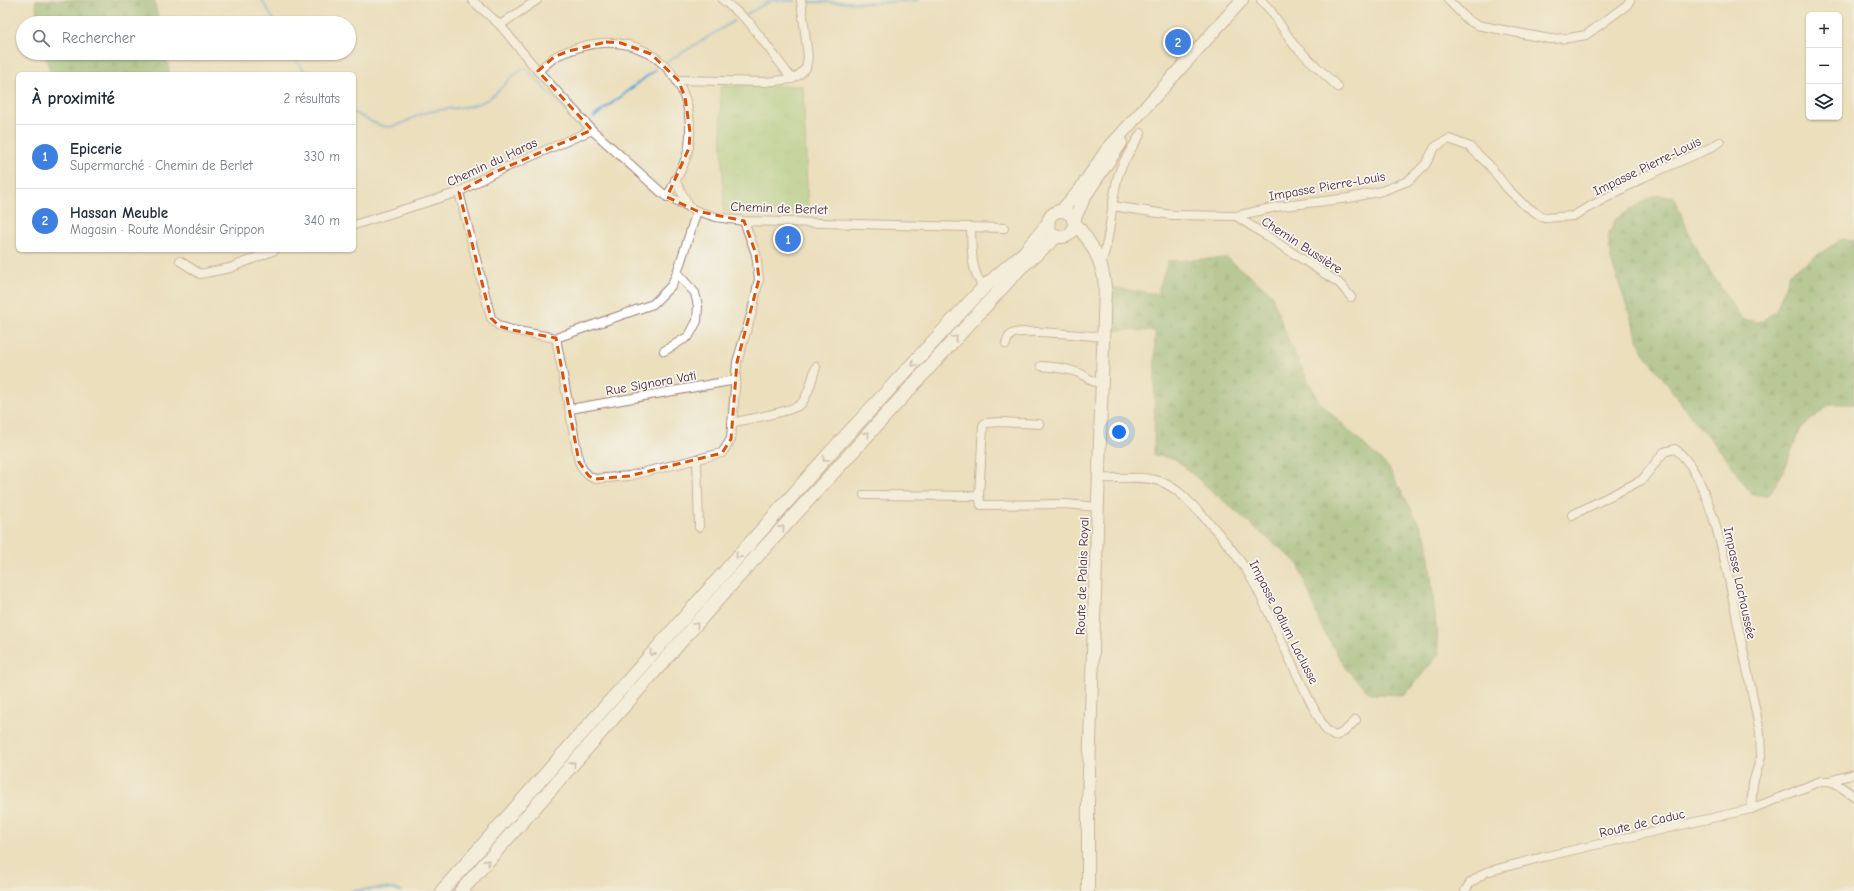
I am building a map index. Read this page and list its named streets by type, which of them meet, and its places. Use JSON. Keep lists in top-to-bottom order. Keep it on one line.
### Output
{"streets":{"main road":["Route de Palais Royal"],"street":["Chemin du Haras","Impasse Pierre-Louis","Chemin de Berlet","Chemin Bussière","Rue Signora Vati","Impasse Lachaussée","Impasse Odlum Laclusse","Route de Caduc"]},"crossings":[["Chemin du Haras","Chemin de Berlet"],["Impasse Pierre-Louis","Chemin Bussière"],["Route de Palais Royal","Impasse Odlum Laclusse"],["Impasse Lachaussée","Route de Caduc"]],"page":{"map_buttons":["+","−"],"search":"Rechercher","pins":["2","1"],"heading":["À proximité","2 résultats"],"list":[{"mark":"1","name":"Epicerie","note":"Supermarché · Chemin de Berlet","value":"330 m"},{"mark":"2","name":"Hassan Meuble","note":"Magasin · Route Mondésir Grippon","value":"340 m"}]}}
